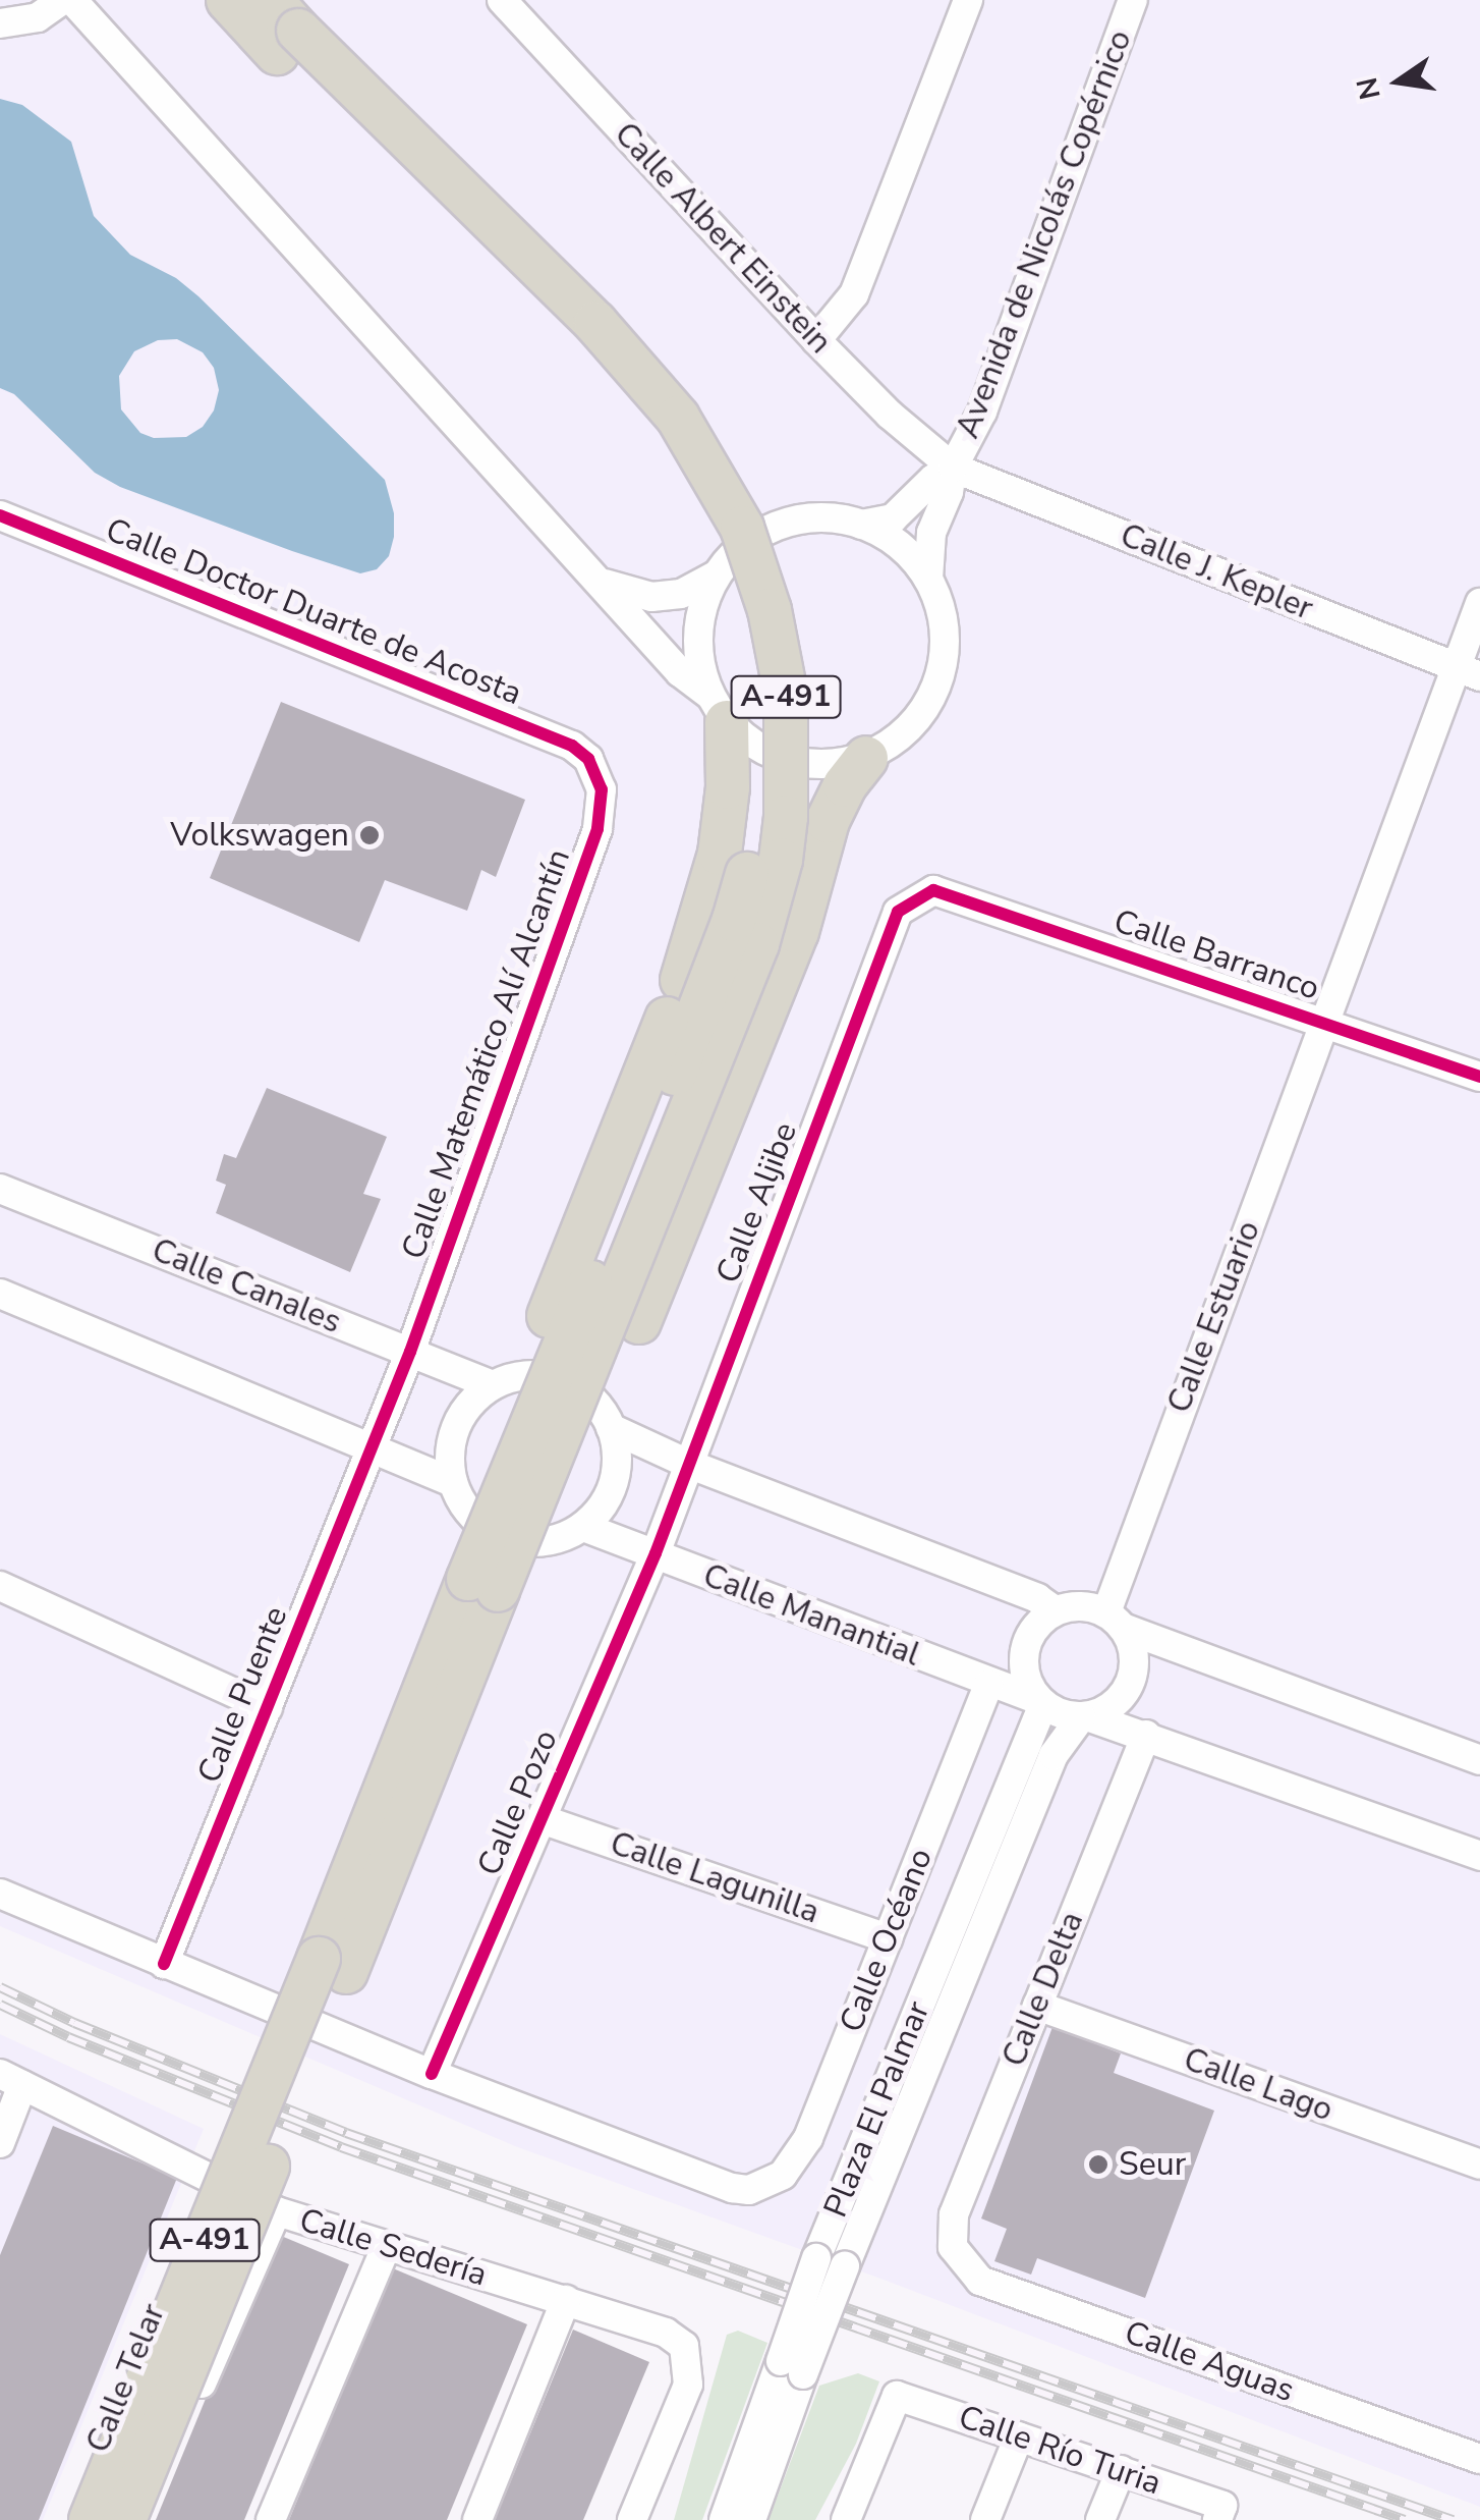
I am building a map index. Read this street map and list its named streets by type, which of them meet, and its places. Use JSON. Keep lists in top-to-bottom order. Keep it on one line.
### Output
{"streets":{"highway":["A-491"],"street":["Avenida de Nicolás Copérnico","Calle Albert Einstein","Calle J. Kepler","Calle Doctor Duarte de Acosta","Calle Barranco","Calle Matemático Alí Alcantín","Calle Aljibe","Calle Canales","Calle Estuario","Calle Manantial","Calle Puente","Calle Pozo","Calle Lagunilla","Calle Océano","Calle Delta","Calle Lago","Plaza El Palmar","Calle Sedería","Calle Aguas","Calle Telar","Calle Río Turia"]},"crossings":[["Avenida de Nicolás Copérnico","Calle Albert Einstein"],["Avenida de Nicolás Copérnico","Calle J. Kepler"],["Calle Albert Einstein","Calle J. Kepler"],["Calle J. Kepler","Calle Estuario"],["Calle Doctor Duarte de Acosta","Calle Matemático Alí Alcantín"],["Calle Barranco","Calle Aljibe"],["Calle Barranco","Calle Estuario"],["Calle Matemático Alí Alcantín","Calle Canales"],["Calle Matemático Alí Alcantín","Calle Puente"],["Calle Aljibe","Calle Manantial"],["Calle Aljibe","Calle Pozo"],["Calle Canales","Calle Manantial"],["Calle Estuario","Calle Manantial"],["Calle Estuario","Plaza El Palmar"],["Calle Manantial","Calle Pozo"],["Calle Manantial","Calle Océano"],["Calle Manantial","Plaza El Palmar"],["Calle Pozo","Calle Lagunilla"],["Calle Pozo","Calle Océano"],["Calle Lagunilla","Calle Océano"],["Calle Delta","Calle Lago"],["Calle Delta","Calle Aguas"],["Calle Sedería","Calle Telar"]],"places":["Volkswagen","Seur"],"north":"left"}
